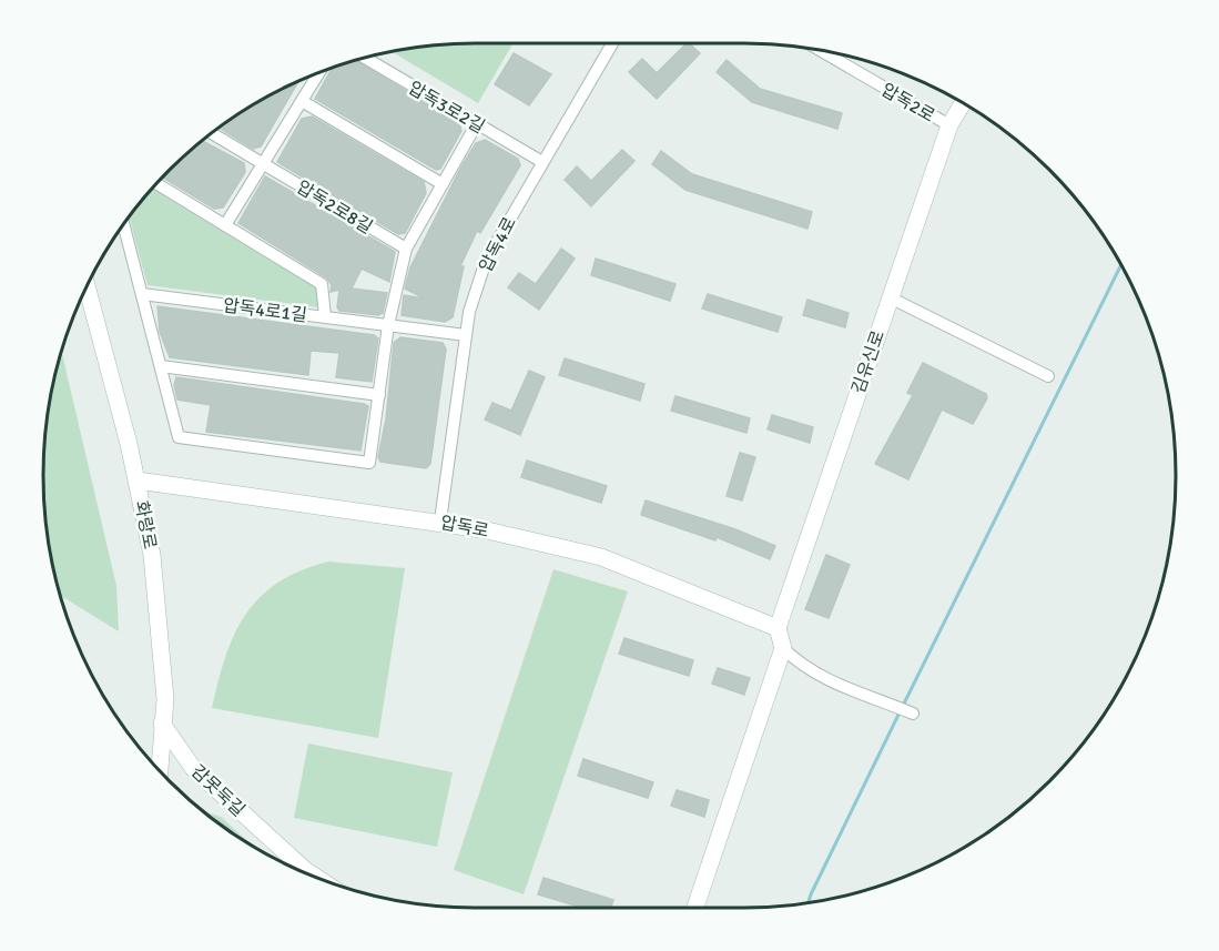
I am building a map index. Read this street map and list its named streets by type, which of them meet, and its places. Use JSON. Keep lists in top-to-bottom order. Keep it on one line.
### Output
{"streets":{"street":["압독2로","압독3로2길","압독2로8길","압독4로","압독4로1길","김유신로","화랑로","압독로","감못둑길"]},"crossings":[["압독2로","김유신로"],["압독3로2길","압독4로"],["압독4로","압독4로1길"],["압독4로","압독로"],["김유신로","압독로"],["화랑로","압독로"],["화랑로","감못둑길"]]}
